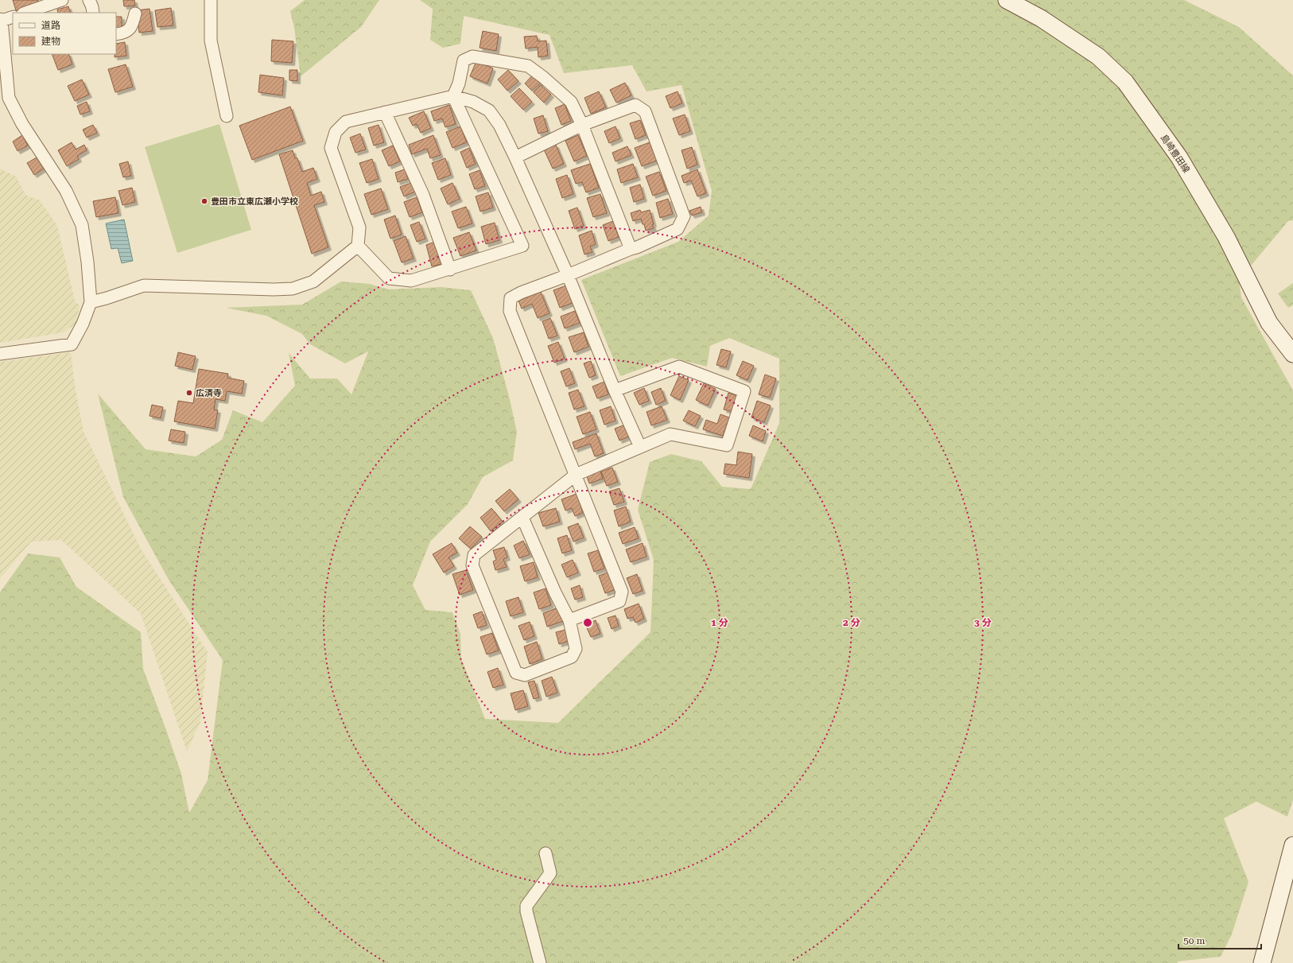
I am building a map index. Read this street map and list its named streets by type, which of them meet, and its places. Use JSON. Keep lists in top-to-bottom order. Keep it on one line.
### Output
{"streets":{"main road":["島崎豊田線"]},"places":["豊田市立東広瀬小学校","広済寺"],"legend":["道路","建物"],"scale_bar":"50 m","rings":["1 分","2 分","3 分"]}
